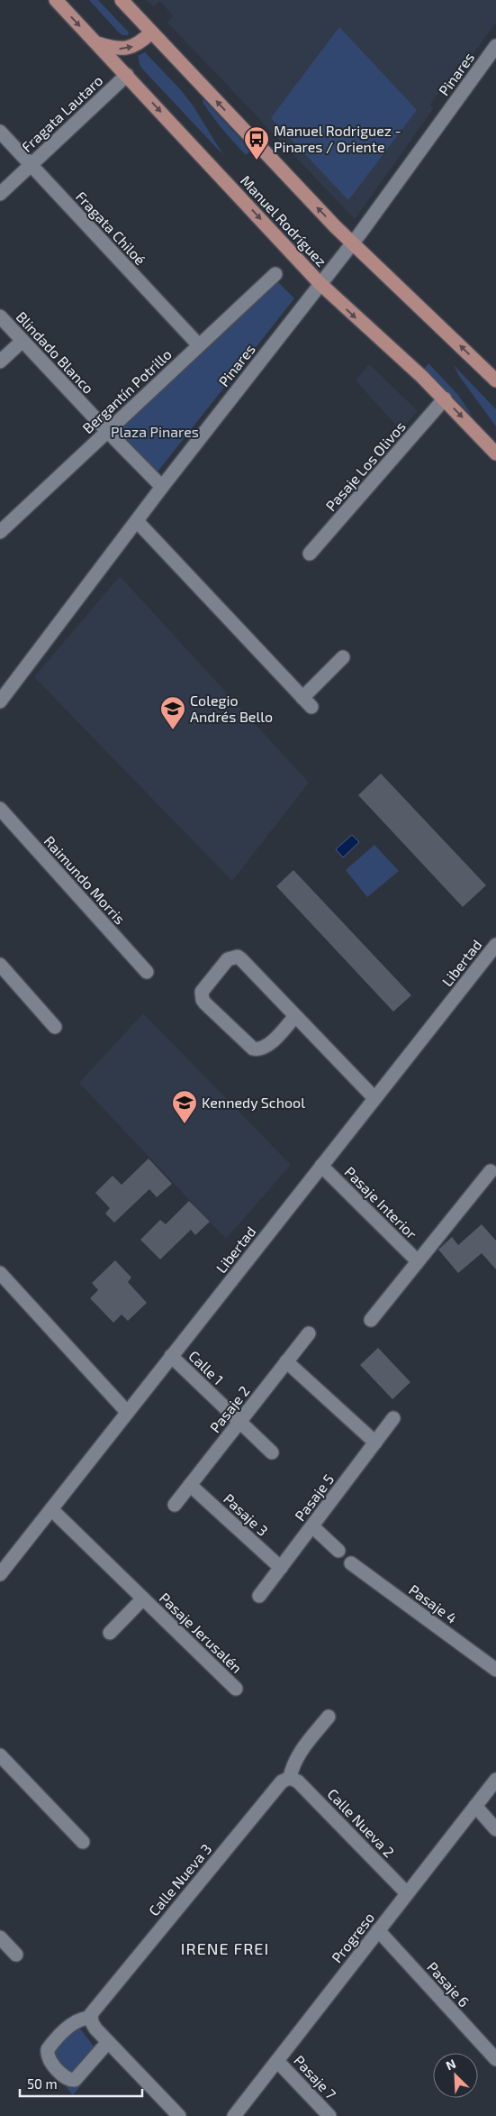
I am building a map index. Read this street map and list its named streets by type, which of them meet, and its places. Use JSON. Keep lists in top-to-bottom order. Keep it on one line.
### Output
{"streets":{"main road":["Manuel Rodríguez"],"street":["Pinares","Fragata Lautaro","Fragata Chiloé","Blindado Blanco","Bergantín Potrillo","Pasaje Los Olivos","Raimundo Morris","Libertad","Pasaje Interior","Calle 1","Pasaje 2","Pasaje 5","Pasaje 3","Pasaje 4","Pasaje Jerusalén","Calle Nueva 2","Calle Nueva 3","Progreso","Pasaje 6","Pasaje 7"]},"crossings":[["Pinares","Manuel Rodríguez"],["Pinares","Blindado Blanco"],["Fragata Lautaro","Manuel Rodríguez"],["Fragata Lautaro","Fragata Chiloé"],["Manuel Rodríguez","Pasaje Los Olivos"],["Fragata Chiloé","Bergantín Potrillo"],["Blindado Blanco","Bergantín Potrillo"],["Libertad","Pasaje Interior"],["Libertad","Calle 1"],["Libertad","Pasaje Jerusalén"],["Calle 1","Pasaje 2"],["Pasaje 2","Pasaje 3"],["Pasaje 5","Pasaje 3"],["Calle Nueva 2","Calle Nueva 3"],["Calle Nueva 2","Progreso"],["Progreso","Pasaje 6"],["Progreso","Pasaje 7"]],"districts":["IRENE FREI"],"parks":["Plaza Pinares"],"places":{"bus stop":["Manuel Rodriguez - Pinares / Oriente"],"school or university":["Colegio Andrés Bello","Kennedy School"]},"scale_bar":"50 m","north":"top left"}
